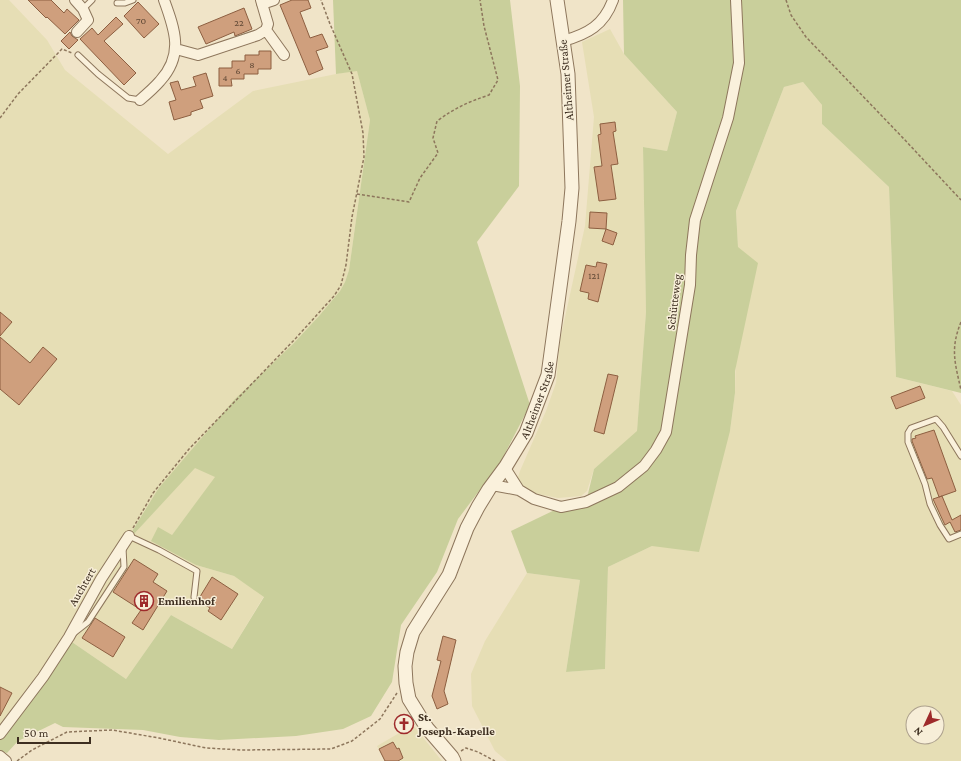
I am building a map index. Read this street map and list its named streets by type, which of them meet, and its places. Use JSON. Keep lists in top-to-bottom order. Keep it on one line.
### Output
{"streets":{"street":["Altheimer Straße","Schütteweg","Auchtert"]},"crossings":[["Altheimer Straße","Schütteweg"]],"places":{"building":["Emilienhof"],"church":["St. Joseph-Kapelle"]},"house_numbers":["70","22","8","6","4","121"],"scale_bar":"50 m","north":"bottom left"}
